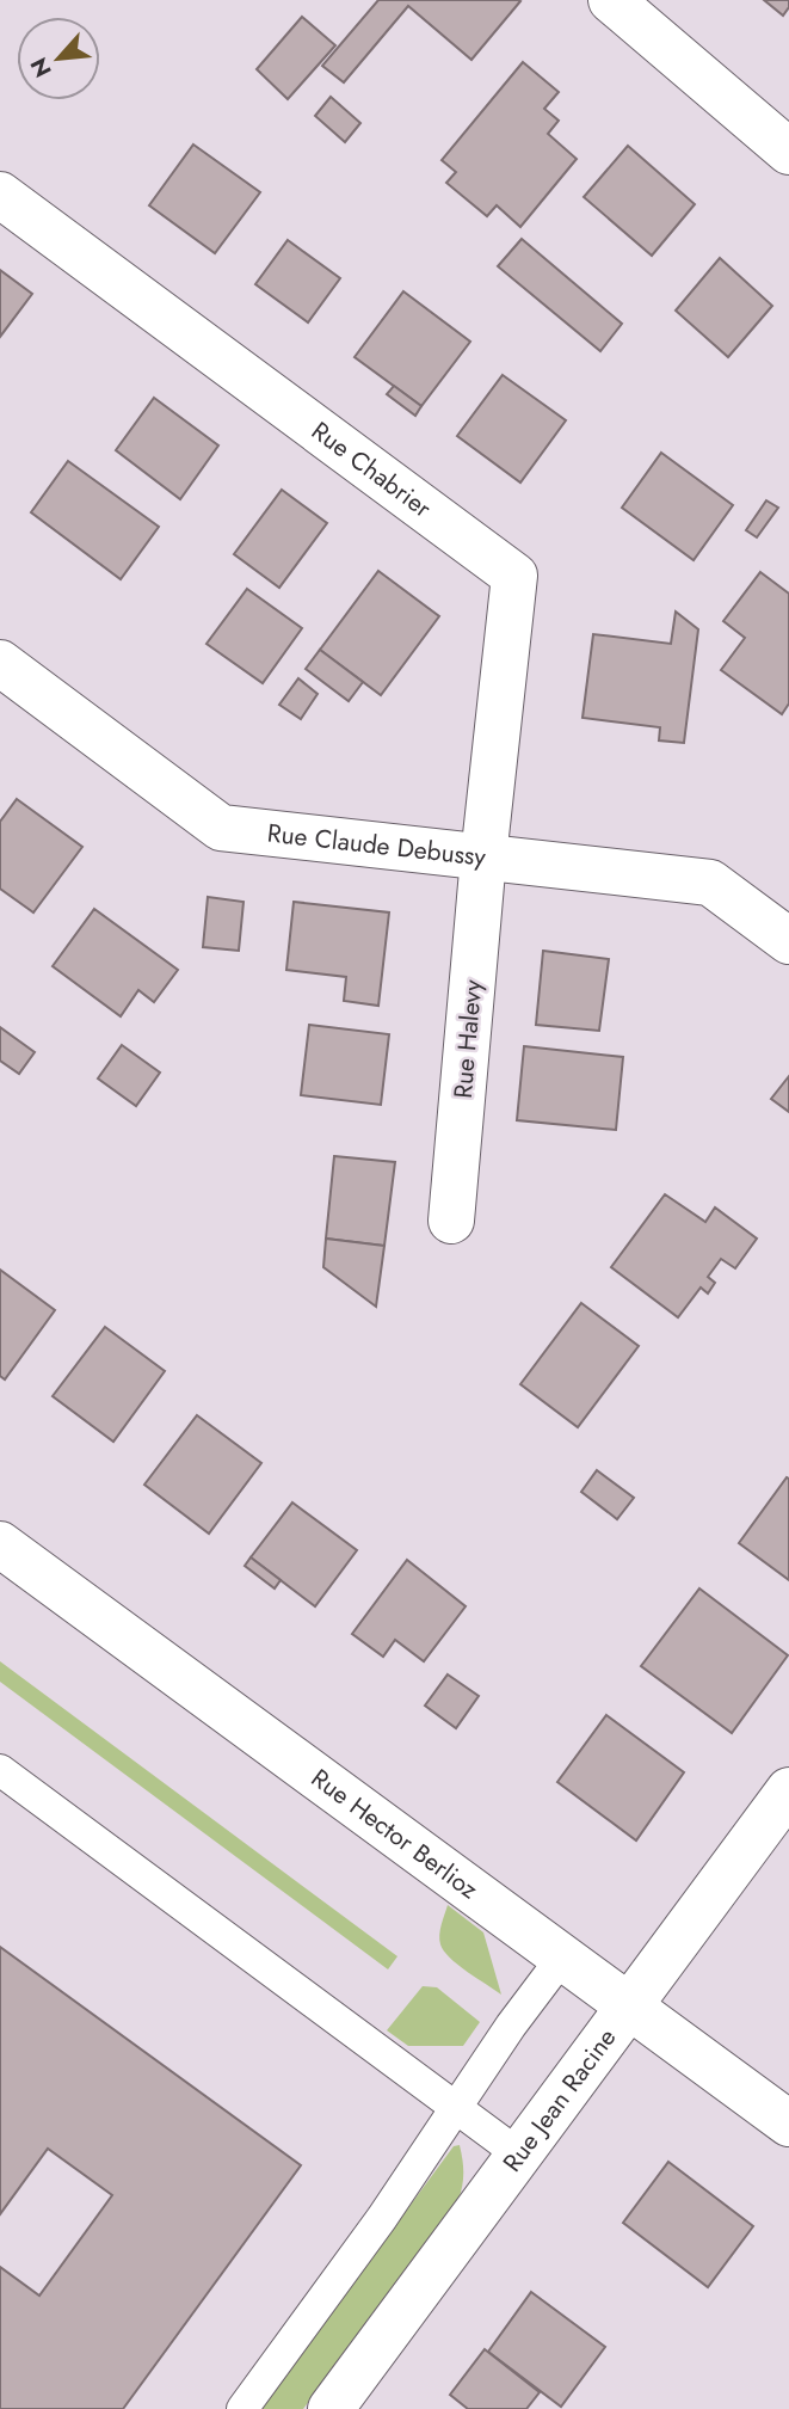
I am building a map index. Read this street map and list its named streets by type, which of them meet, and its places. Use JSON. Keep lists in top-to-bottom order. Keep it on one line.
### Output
{"streets":{"street":["Rue Chabrier","Rue Claude Debussy","Rue Halevy","Rue Hector Berlioz","Rue Jean Racine"]},"crossings":[["Rue Chabrier","Rue Claude Debussy"],["Rue Chabrier","Rue Halevy"],["Rue Claude Debussy","Rue Halevy"],["Rue Hector Berlioz","Rue Jean Racine"]],"north":"bottom left"}
